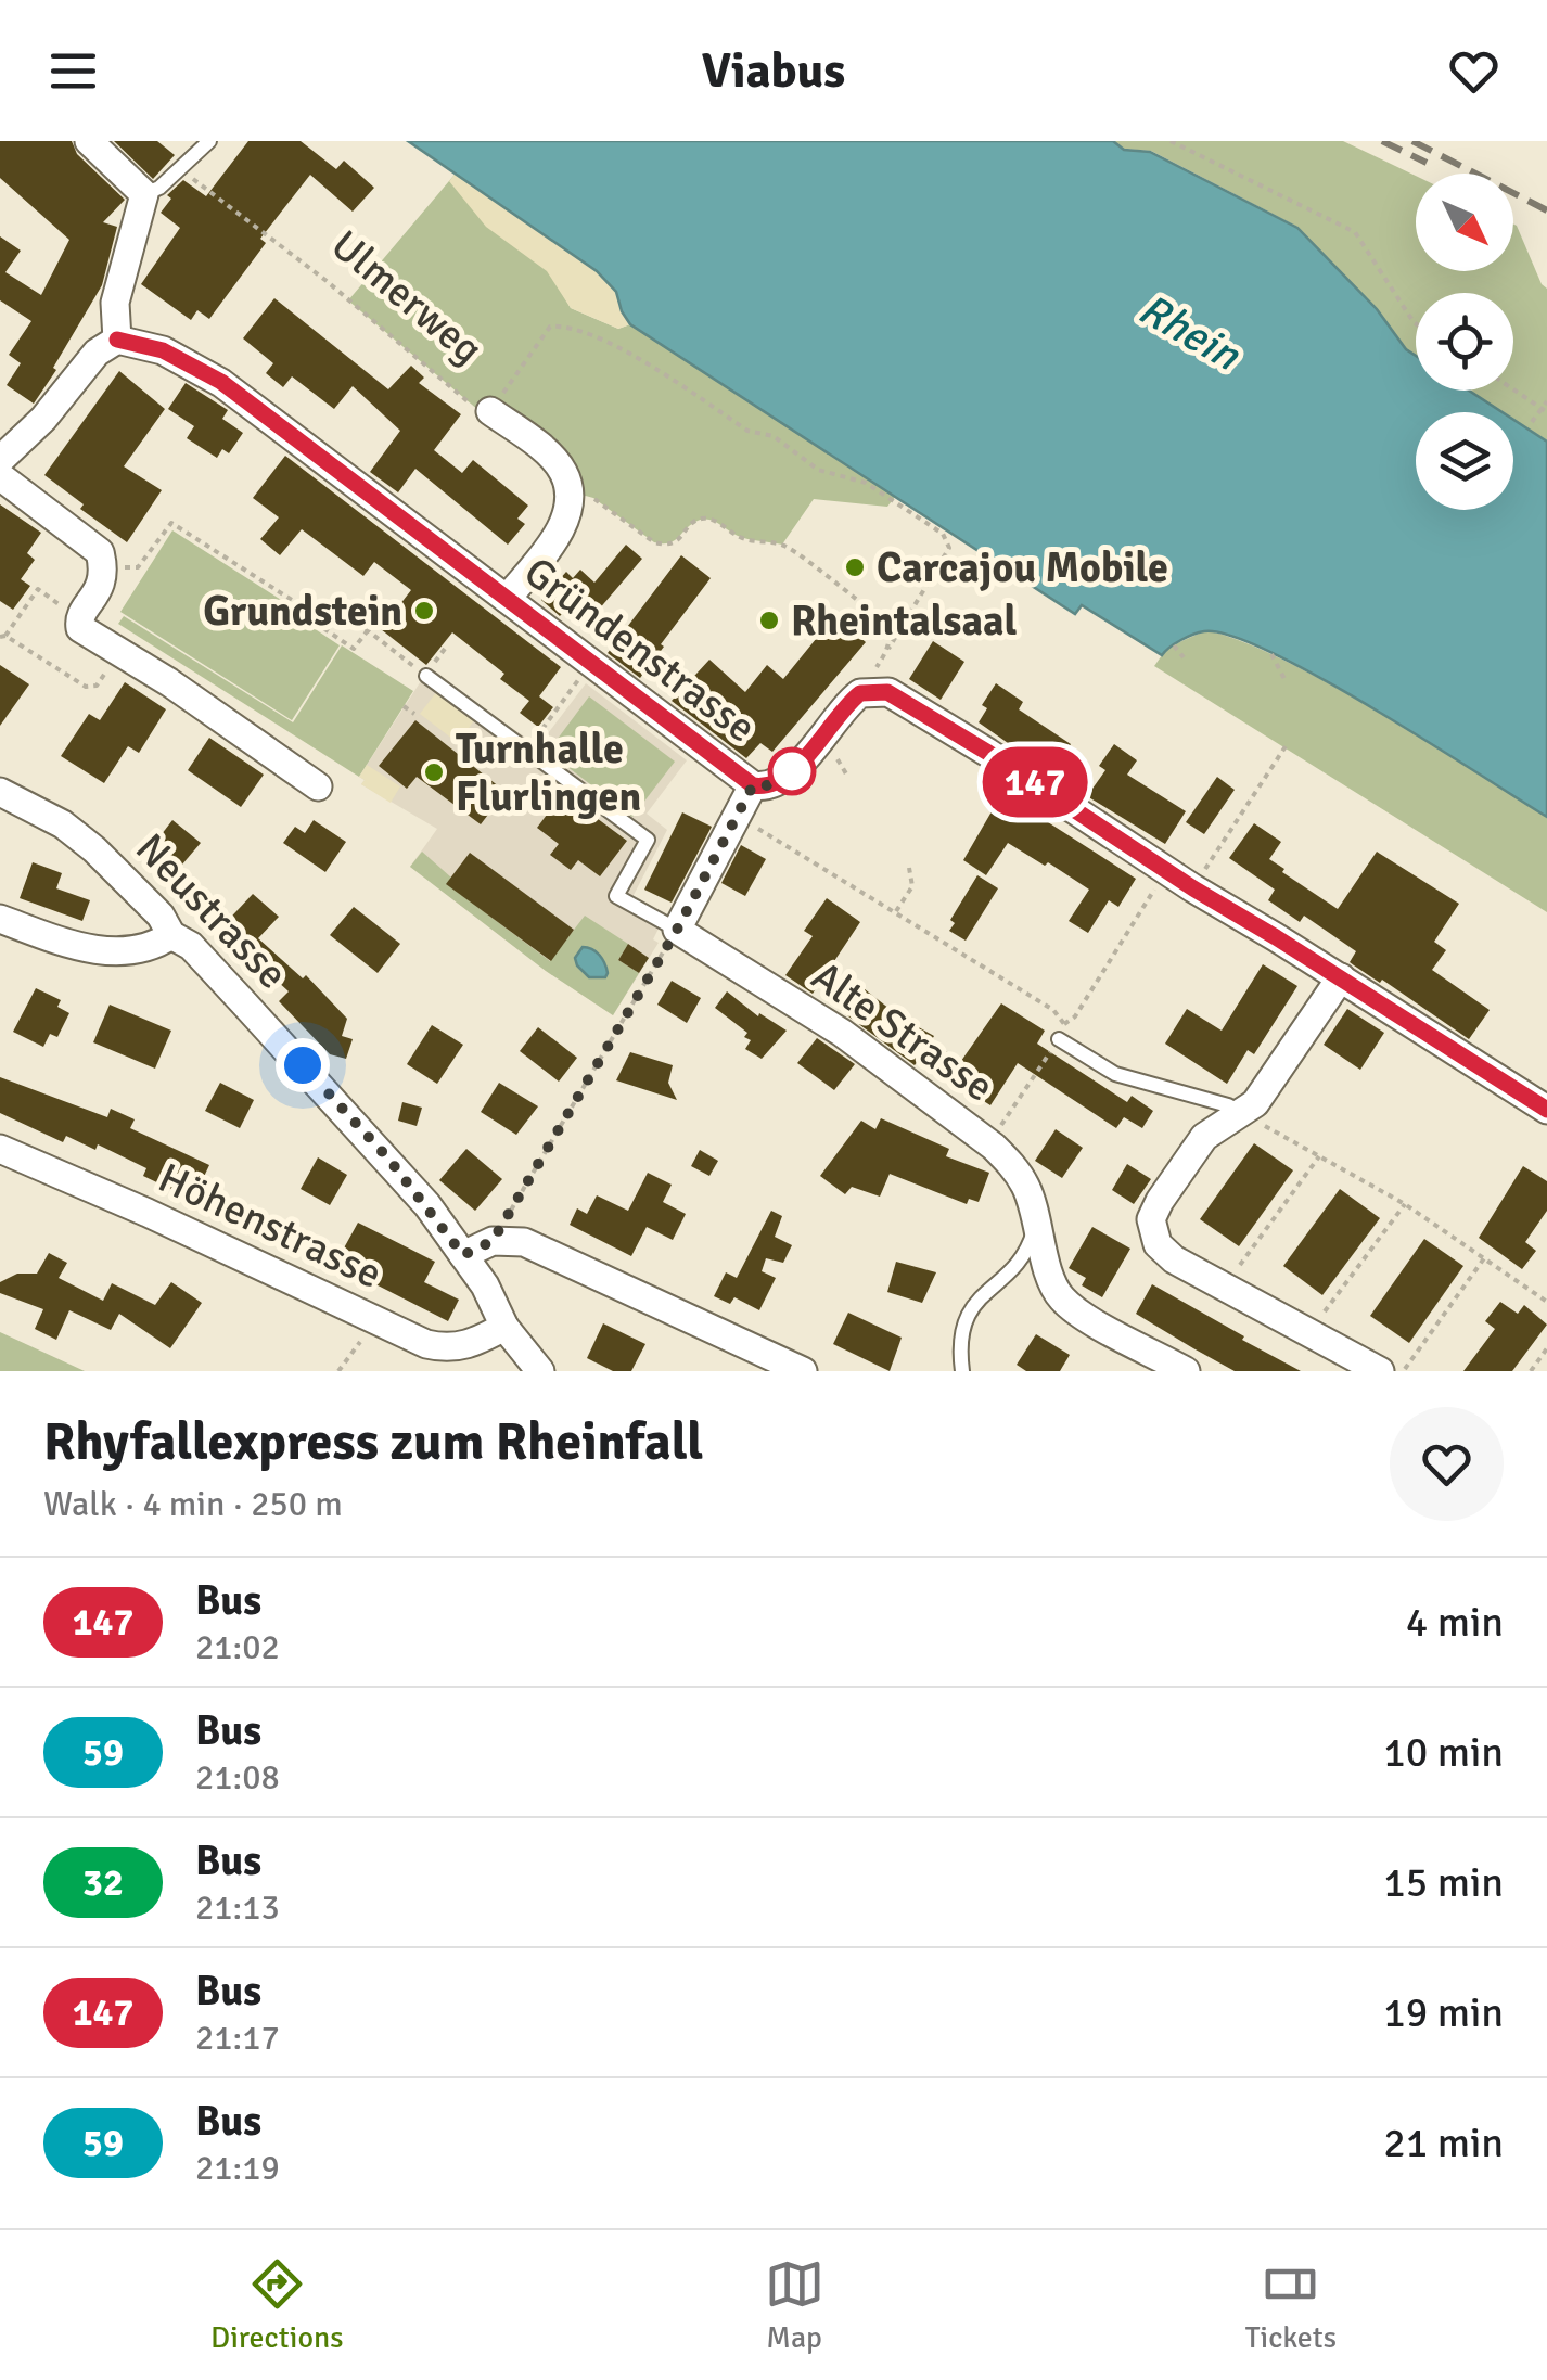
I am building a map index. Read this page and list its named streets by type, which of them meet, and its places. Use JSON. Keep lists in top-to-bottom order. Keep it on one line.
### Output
{"streets":{"street":["Ulmerweg","Gründenstrasse","Neustrasse","Alte Strasse","Höhenstrasse"]},"crossings":[["Neustrasse","Höhenstrasse"]],"water":["Rhein"],"places":["Carcajou Mobile","Grundstein","Rheintalsaal","Turnhalle Flurlingen"],"lines":["bus line 147"],"north":"bottom right","page":{"header":"Viabus","on_map":"147","heading":["Rhyfallexpress zum Rheinfall","Walk · 4 min · 250 m"],"list":[{"mark":"147","name":"Bus","note":"21:02","value":"4 min"},{"mark":"59","name":"Bus","note":"21:08","value":"10 min"},{"mark":"32","name":"Bus","note":"21:13","value":"15 min"},{"mark":"147","name":"Bus","note":"21:17","value":"19 min"},{"mark":"59","name":"Bus","note":"21:19","value":"21 min"}],"tabs":["Directions","Map","Tickets"]}}
